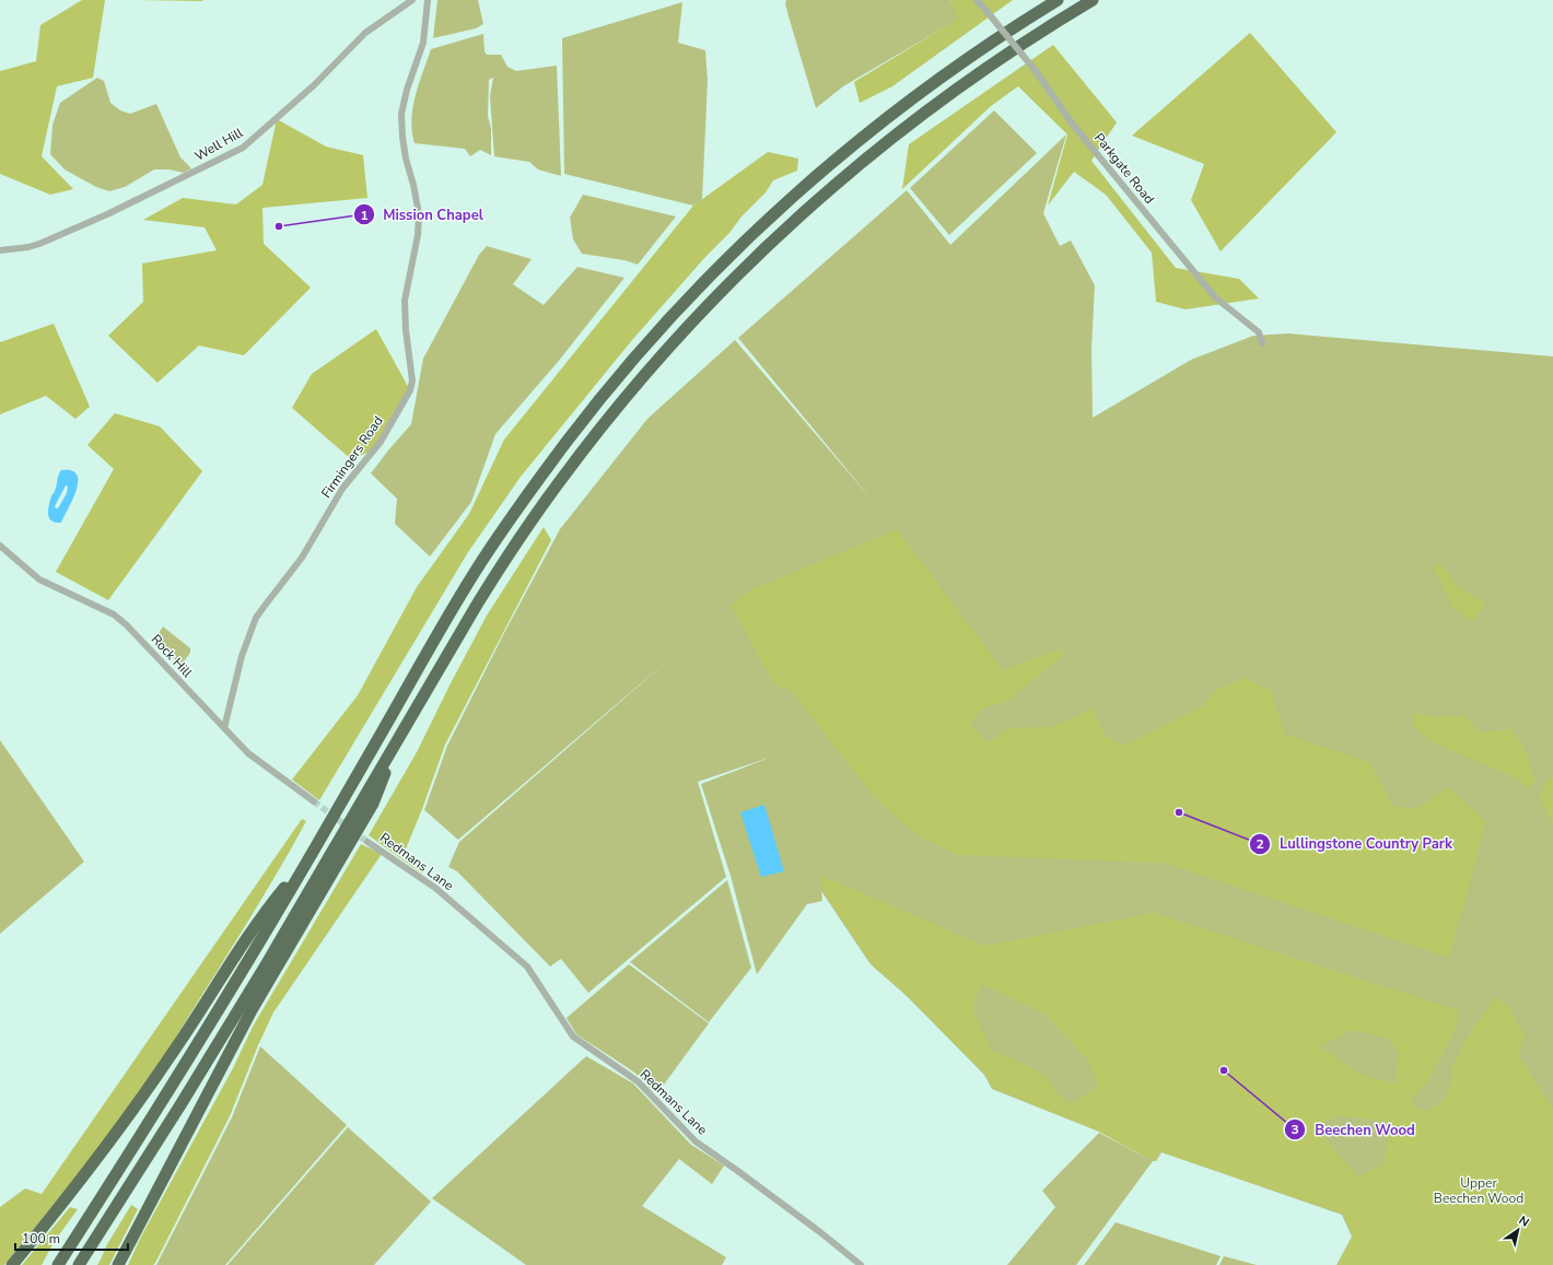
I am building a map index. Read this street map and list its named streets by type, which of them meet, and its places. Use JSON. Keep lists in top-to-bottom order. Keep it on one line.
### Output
{"streets":{"street":["Well Hill","Parkgate Road","Firmingers Road","Rock Hill","Redmans Lane"]},"crossings":[["Firmingers Road","Rock Hill"]],"parks":["Upper Beechen Wood"],"places":["Mission Chapel","Lullingstone Country Park","Beechen Wood"],"scale_bar":"100 m","north":"top right"}
